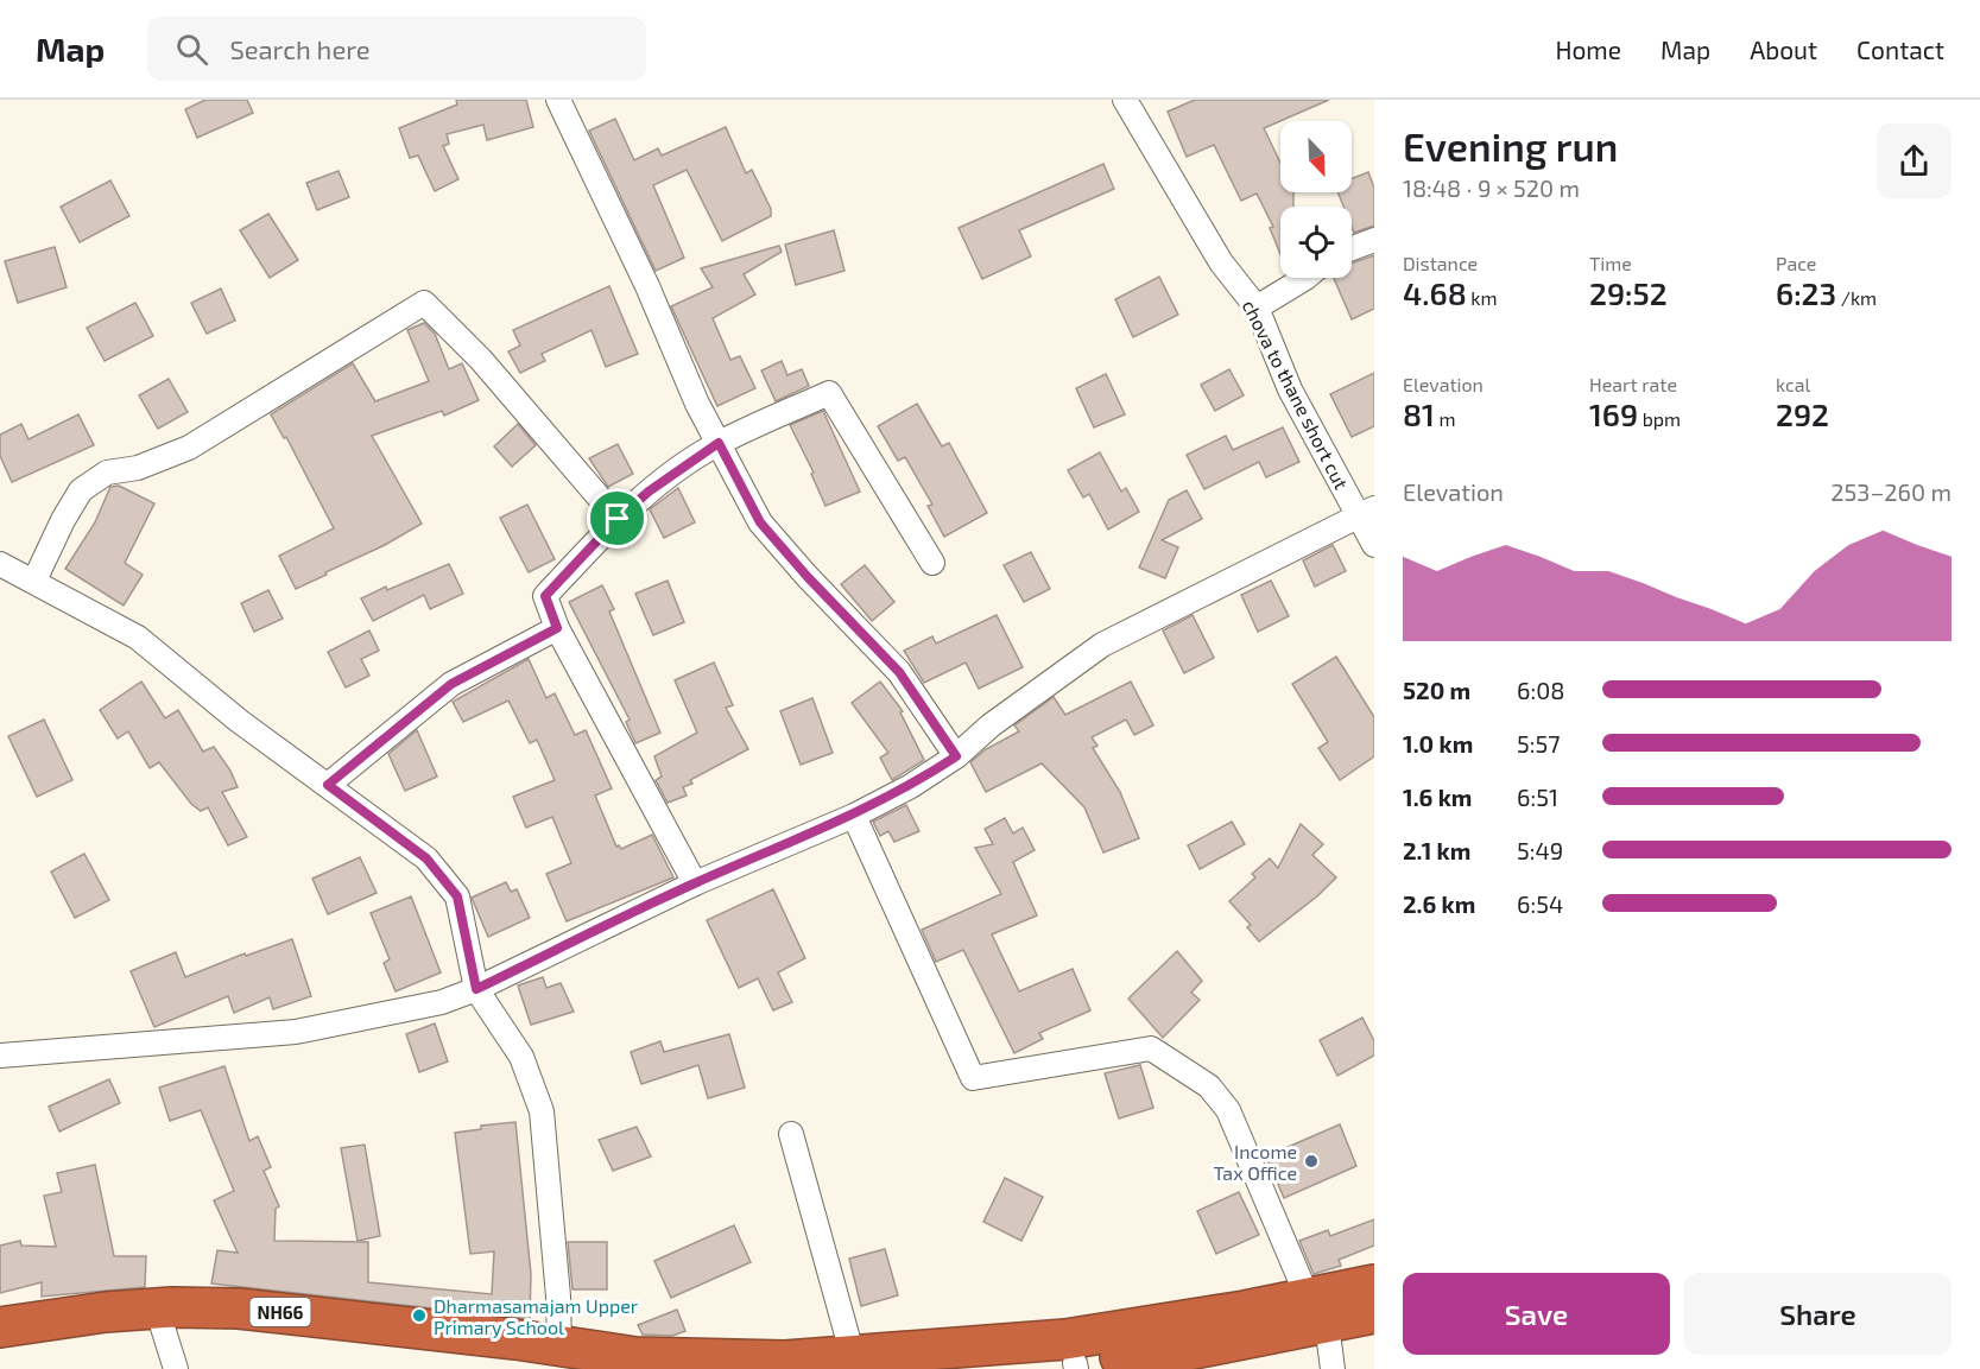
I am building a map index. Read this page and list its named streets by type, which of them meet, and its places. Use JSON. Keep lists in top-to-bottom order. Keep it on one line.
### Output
{"streets":{"highway":["NH66"],"street":["chova to thane short cut"]},"places":["Income Tax Office","Dharmasamajam Upper Primary School"],"north":"bottom right","page":{"header":"Map","search":"Search here","nav":["Home","Map","About","Contact"],"heading":["Evening run","18:48 · 9 × 520 m"],"stats":[["Distance","4.68 km"],["Time","29:52"],["Pace","6:23 /km"],["Elevation","81 m"],["Heart rate","169 bpm"],["kcal","292"]],"chart":["Elevation","253–260 m"],"list":[{"name":"520 m","note":"6:08"},{"name":"1.0 km","note":"5:57"},{"name":"1.6 km","note":"6:51"},{"name":"2.1 km","note":"5:49"},{"name":"2.6 km","note":"6:54"}],"buttons":["Save","Share"]}}
